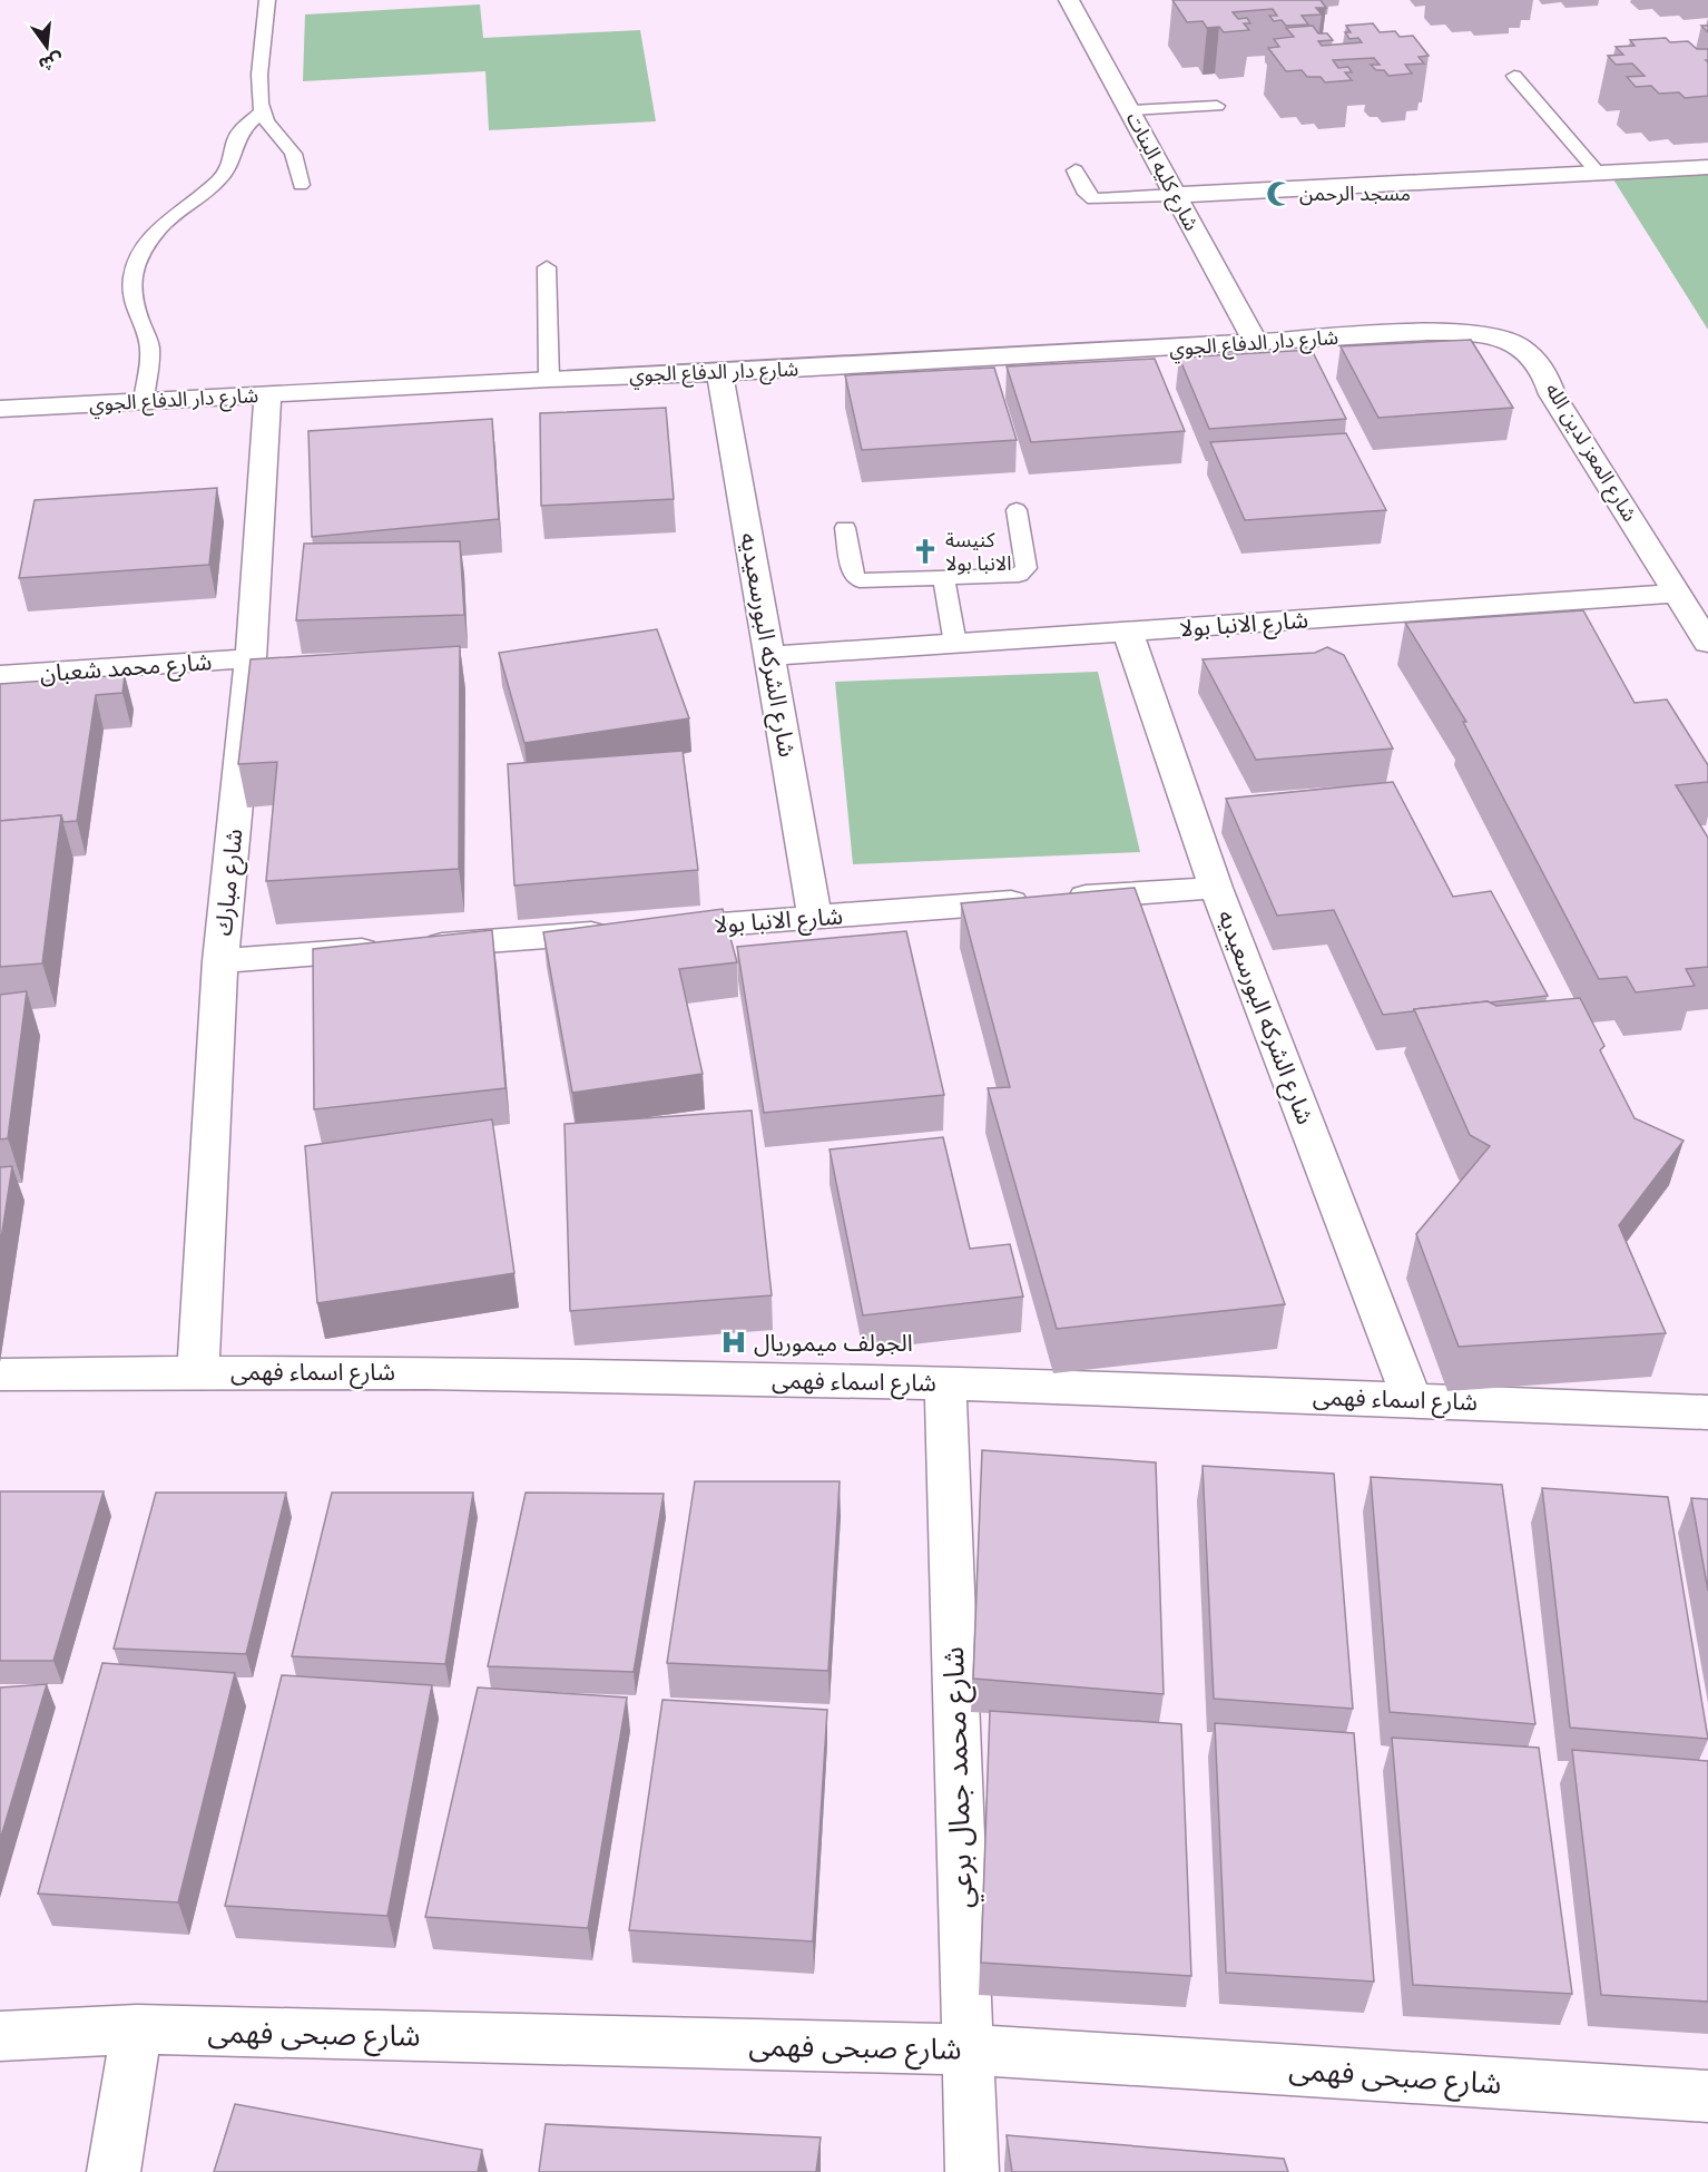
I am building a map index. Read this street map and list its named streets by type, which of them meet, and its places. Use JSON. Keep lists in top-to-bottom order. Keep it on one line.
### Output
{"streets":{"street":["شارع كليه البنات","شارع دار الدفاع الجوي","شارع المعز لدين الله","شارع الانبا بولا","شارع الشركه البورسعيديه","شارع محمد شعبان","شارع مبارك","شارع اسماء فهمى","شارع محمد جمال برعي","شارع صبحى فهمى"]},"crossings":[["شارع كليه البنات","شارع دار الدفاع الجوي"],["شارع دار الدفاع الجوي","شارع المعز لدين الله"],["شارع دار الدفاع الجوي","شارع الشركه البورسعيديه"],["شارع دار الدفاع الجوي","شارع مبارك"],["شارع المعز لدين الله","شارع الانبا بولا"],["شارع الانبا بولا","شارع الشركه البورسعيديه"],["شارع الانبا بولا","شارع مبارك"],["شارع الشركه البورسعيديه","شارع اسماء فهمى"],["شارع محمد شعبان","شارع مبارك"],["شارع مبارك","شارع اسماء فهمى"],["شارع اسماء فهمى","شارع محمد جمال برعي"],["شارع محمد جمال برعي","شارع صبحى فهمى"]],"places":{"mosque":["مسجد الرحمن"],"church":["كنيسة الانبا بولا"],"hospital":["الجولف ميموريال"]},"north":"bottom"}
